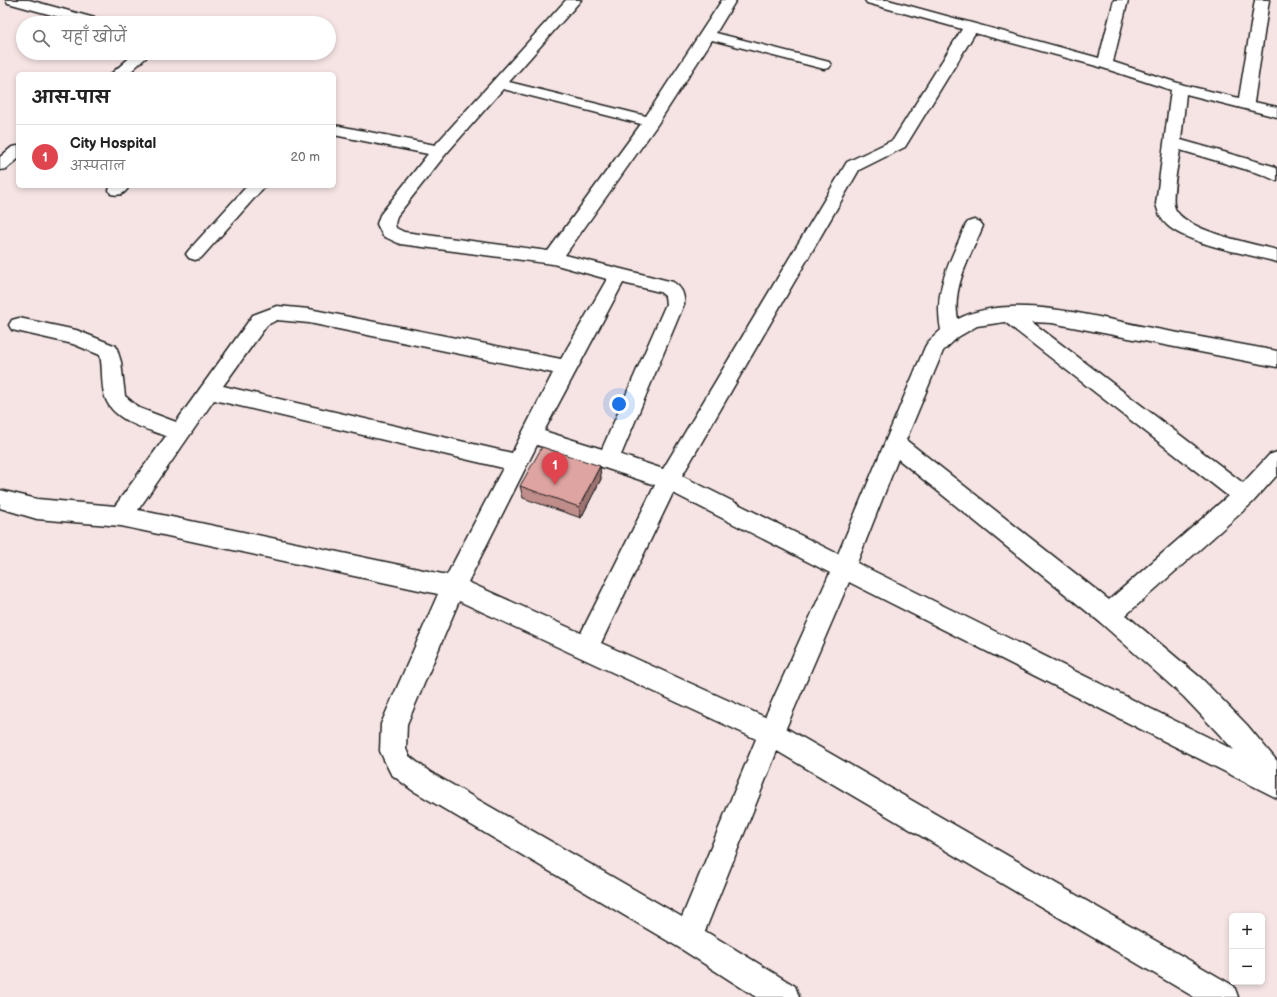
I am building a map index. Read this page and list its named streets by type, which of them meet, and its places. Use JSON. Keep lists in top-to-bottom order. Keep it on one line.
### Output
{"page":{"search":"यहाँ खोजें","heading":"आस-पास","list":[{"mark":"1","name":"City Hospital","note":"अस्पताल","value":"20 m"}],"pins":"1","map_buttons":["+","−"]}}
